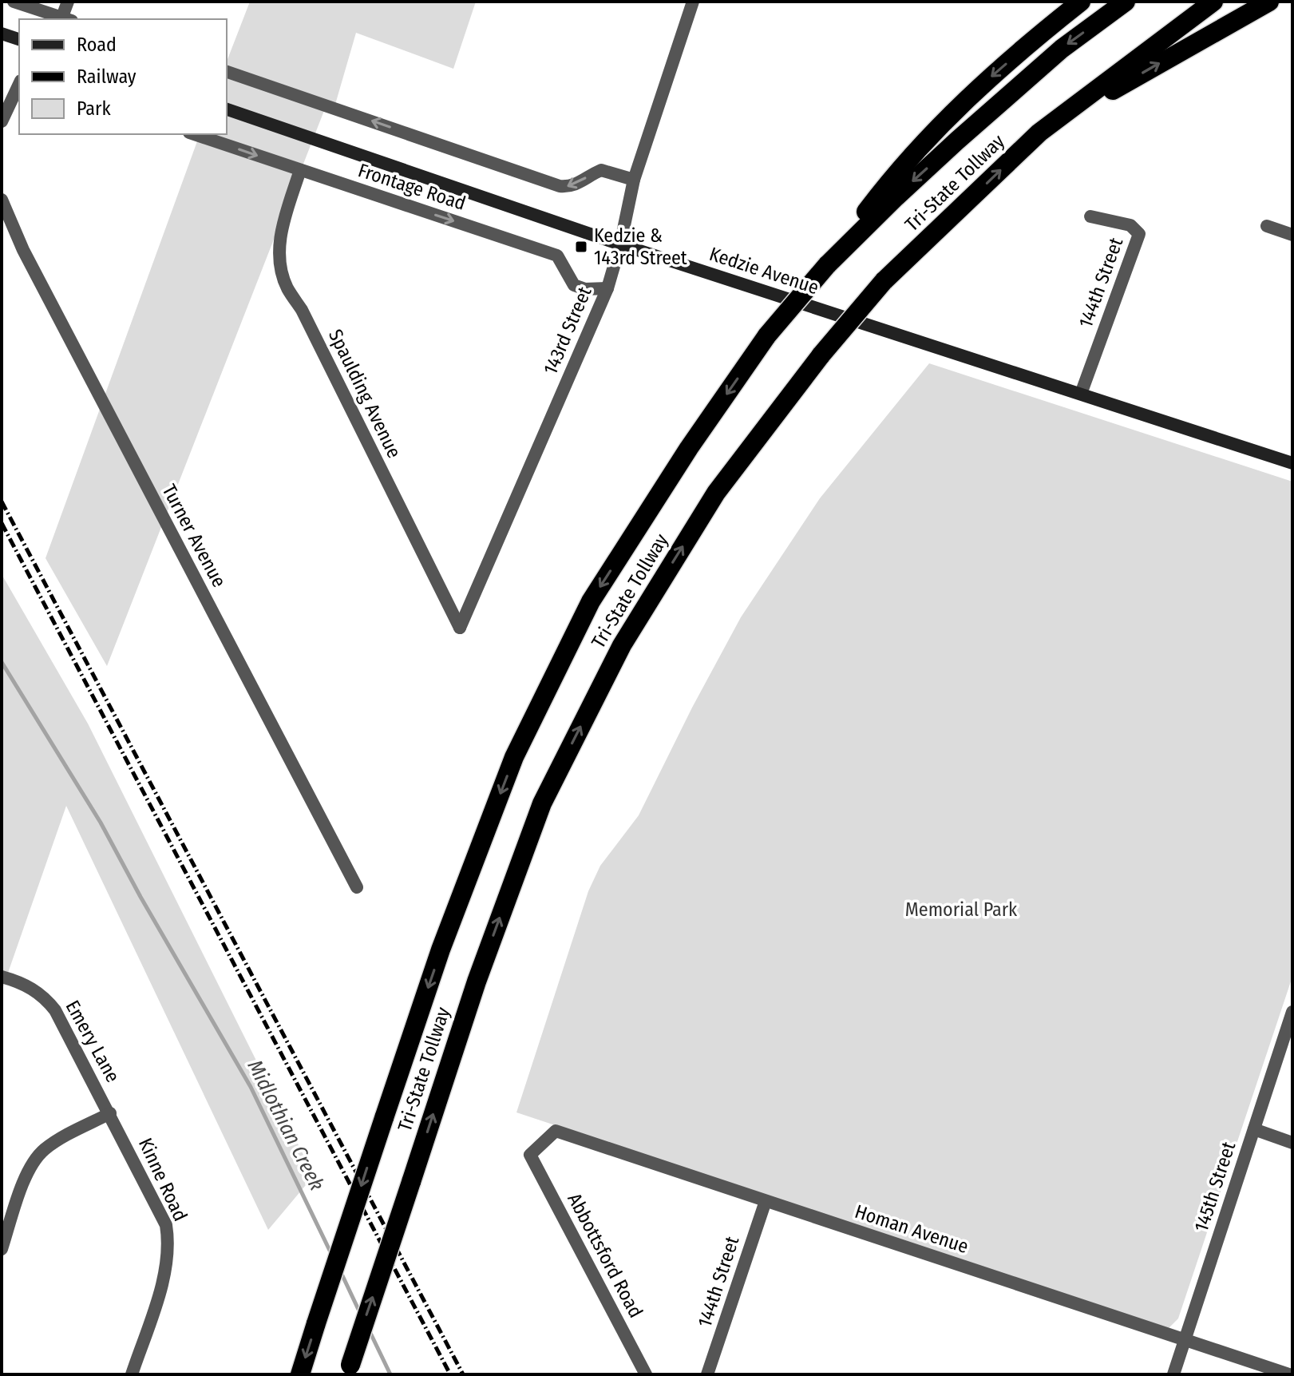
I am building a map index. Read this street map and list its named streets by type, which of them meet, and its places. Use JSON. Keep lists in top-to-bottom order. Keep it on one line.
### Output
{"streets":{"highway":["Tri-State Tollway"],"main road":["Kedzie Avenue"],"street":["Frontage Road","144th Street","143rd Street","Spaulding Avenue","Turner Avenue","Emery Lane","Kinne Road","145th Street","Homan Avenue","Abbottsford Road"]},"crossings":[["Frontage Road","143rd Street"],["Frontage Road","Spaulding Avenue"],["Kedzie Avenue","144th Street"],["Kedzie Avenue","143rd Street"],["144th Street","Homan Avenue"],["143rd Street","Spaulding Avenue"],["Emery Lane","Kinne Road"],["145th Street","Homan Avenue"],["Homan Avenue","Abbottsford Road"]],"water":["Midlothian Creek"],"parks":["Memorial Park"],"places":{"transit":["Kedzie & 143rd Street"]},"legend":["Road","Railway","Park"]}
